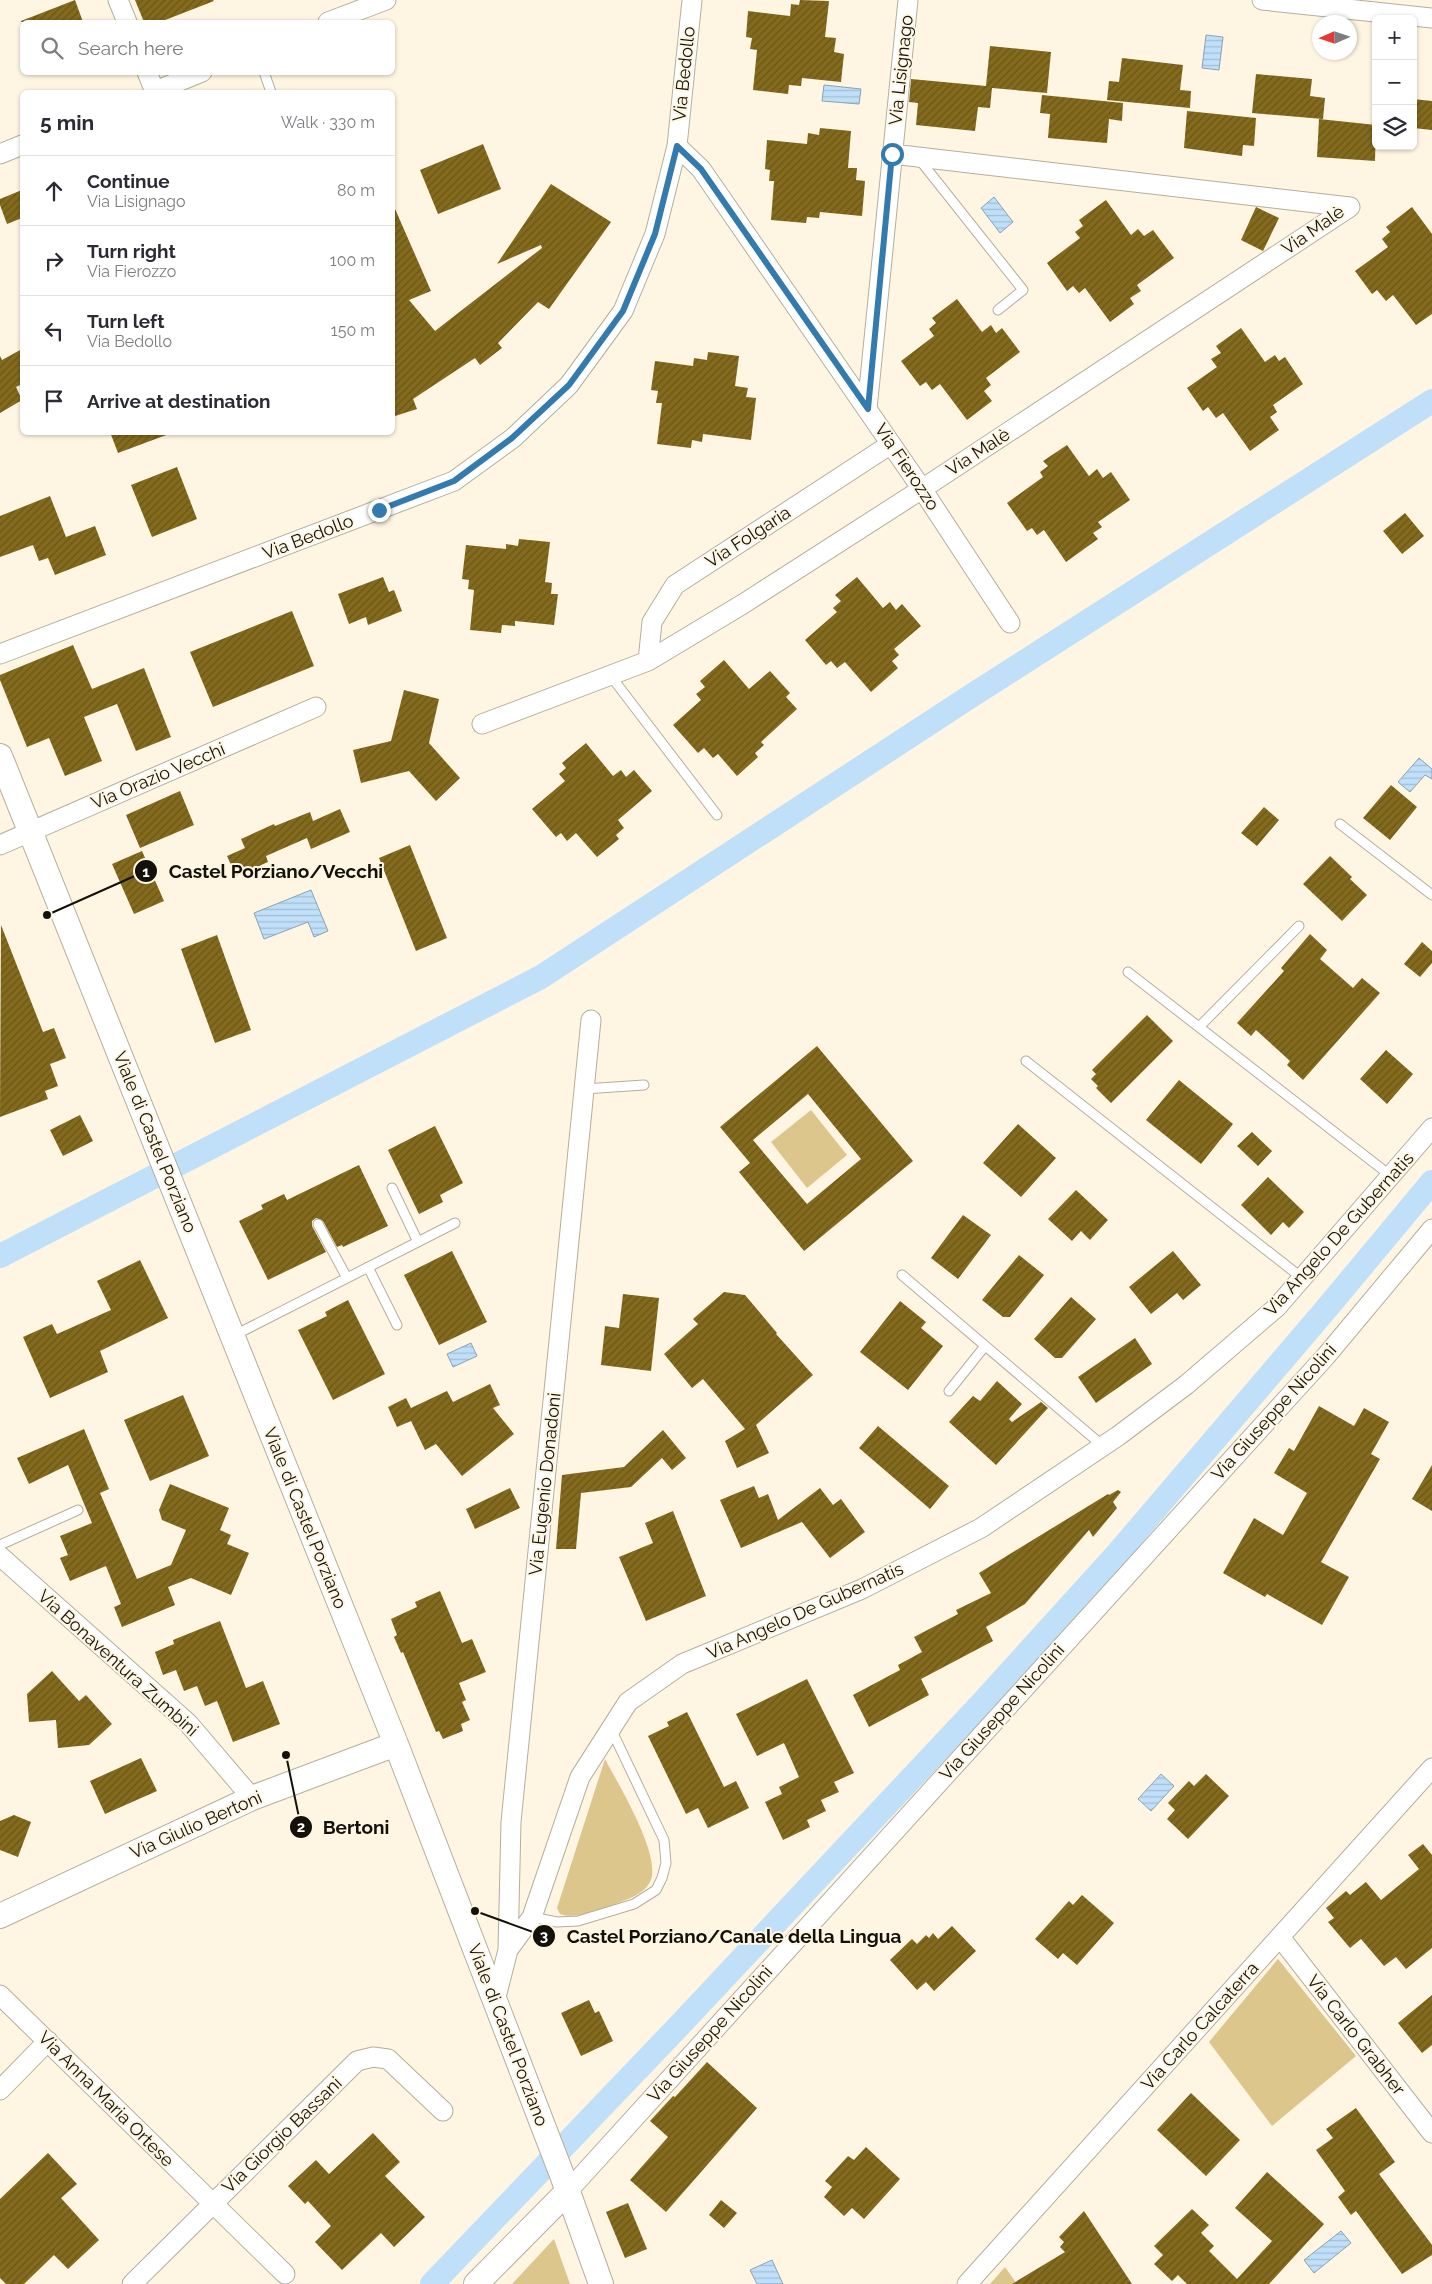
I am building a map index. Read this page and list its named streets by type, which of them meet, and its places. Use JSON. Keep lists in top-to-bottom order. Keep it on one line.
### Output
{"streets":{"street":["Via Lisignago","Via Bedollo","Via Malè","Via Fierozzo","Via Folgaria","Via Orazio Vecchi","Viale di Castel Porziano","Via Angelo De Gubernatis","Via Giuseppe Nicolini","Via Eugenio Donadoni","Via Bonaventura Zumbini","Via Giulio Bertoni","Via Carlo Calcaterra","Via Carlo Grabher","Via Anna Maria Ortese","Via Giorgio Bassani"]},"crossings":[["Via Lisignago","Via Malè"],["Via Lisignago","Via Fierozzo"],["Via Bedollo","Via Fierozzo"],["Via Malè","Via Fierozzo"],["Via Fierozzo","Via Folgaria"],["Via Orazio Vecchi","Viale di Castel Porziano"],["Viale di Castel Porziano","Via Angelo De Gubernatis"],["Viale di Castel Porziano","Via Giuseppe Nicolini"],["Viale di Castel Porziano","Via Giulio Bertoni"],["Via Angelo De Gubernatis","Via Eugenio Donadoni"],["Via Bonaventura Zumbini","Via Giulio Bertoni"],["Via Carlo Calcaterra","Via Carlo Grabher"],["Via Anna Maria Ortese","Via Giorgio Bassani"]],"places":["Castel Porziano/Vecchi","Bertoni","Castel Porziano/Canale della Lingua"],"north":"left","page":{"map_buttons":["+","−"],"search":"Search here","heading":["5 min","Walk · 330 m"],"list":[["Continue","Via Lisignago","80 m"],["Turn right","Via Fierozzo","100 m"],["Turn left","Via Bedollo","150 m"],"Arrive at destination"]}}
